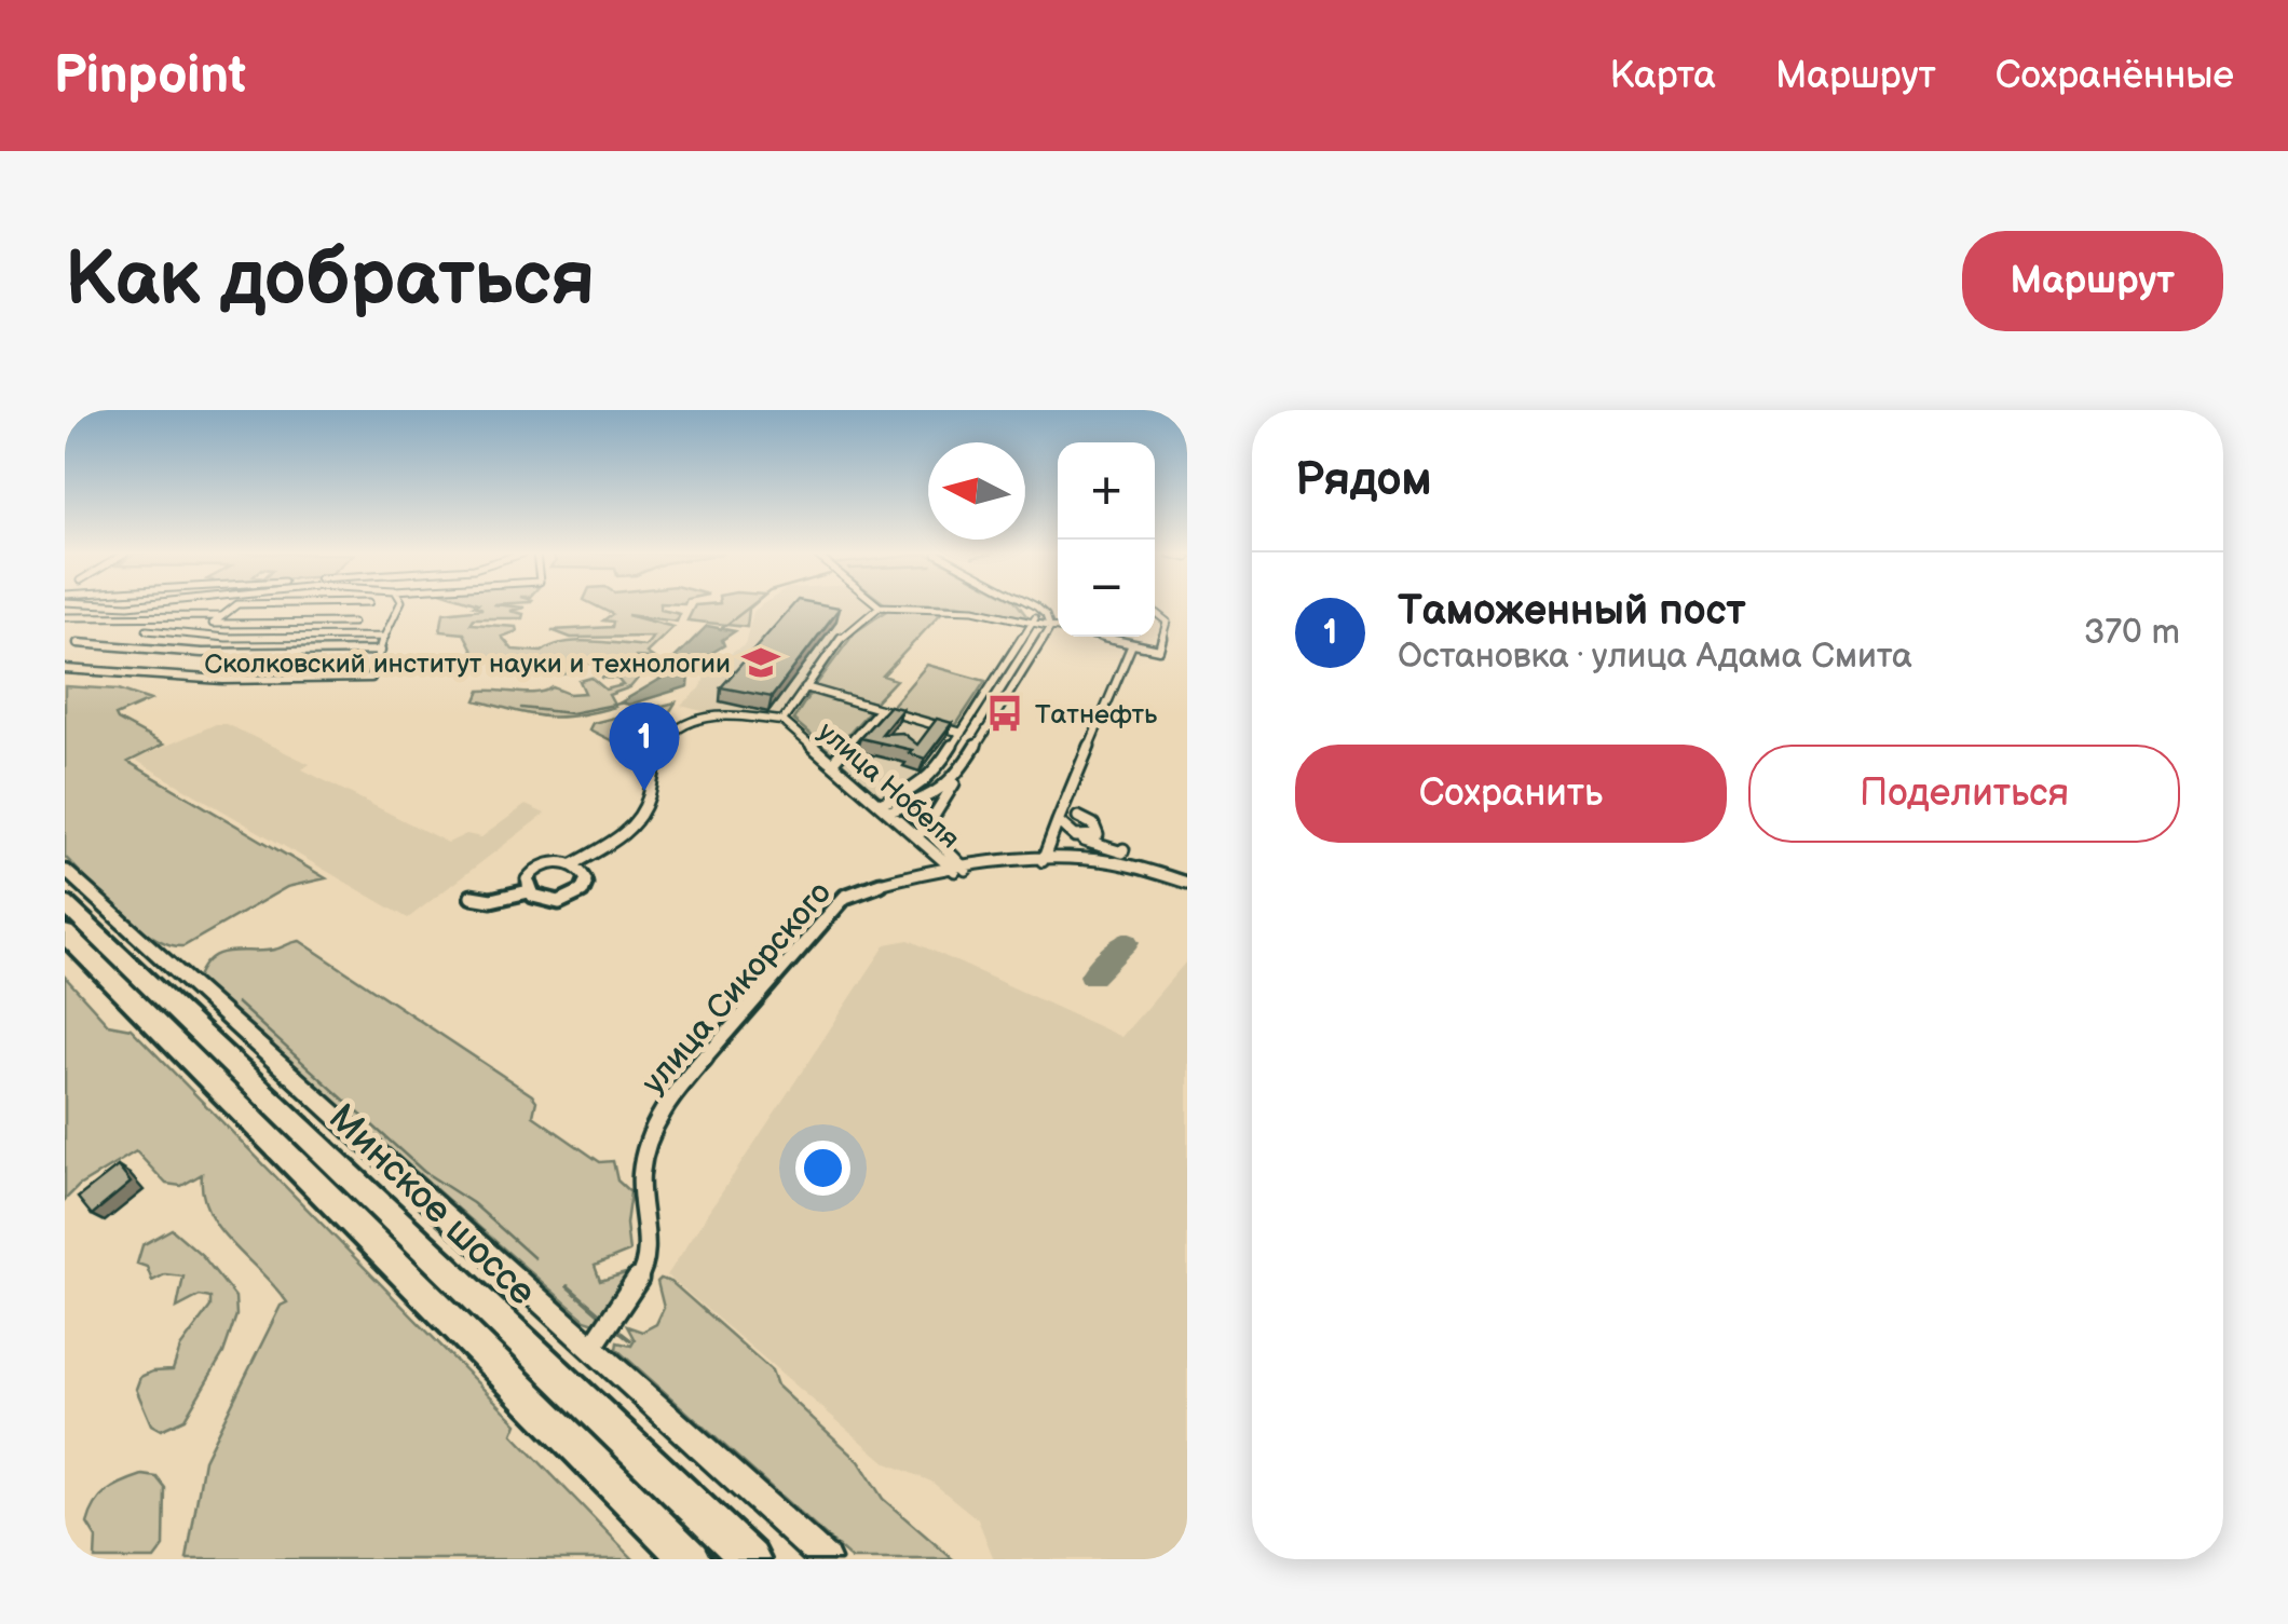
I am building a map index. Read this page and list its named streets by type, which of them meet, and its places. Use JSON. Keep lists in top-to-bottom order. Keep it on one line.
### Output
{"streets":{"highway":["Минское шоссе"],"street":["улица Нобеля","улица Сикорского"]},"crossings":[["улица Нобеля","улица Сикорского"]],"places":{"school or university":["Сколковский институт науки и технологии"],"bus stop":["Татнефть"]},"north":"left","page":{"header":"Pinpoint","nav":["Карта","Маршрут","Сохранённые"],"buttons":["Маршрут",["Сохранить","Поделиться"]],"title":"Как добраться","heading":"Рядом","map_buttons":["+","−"],"list":[{"mark":"1","name":"Таможенный пост","note":"Остановка · улица Адама Смита","value":"370 m"}],"pins":"1"}}
